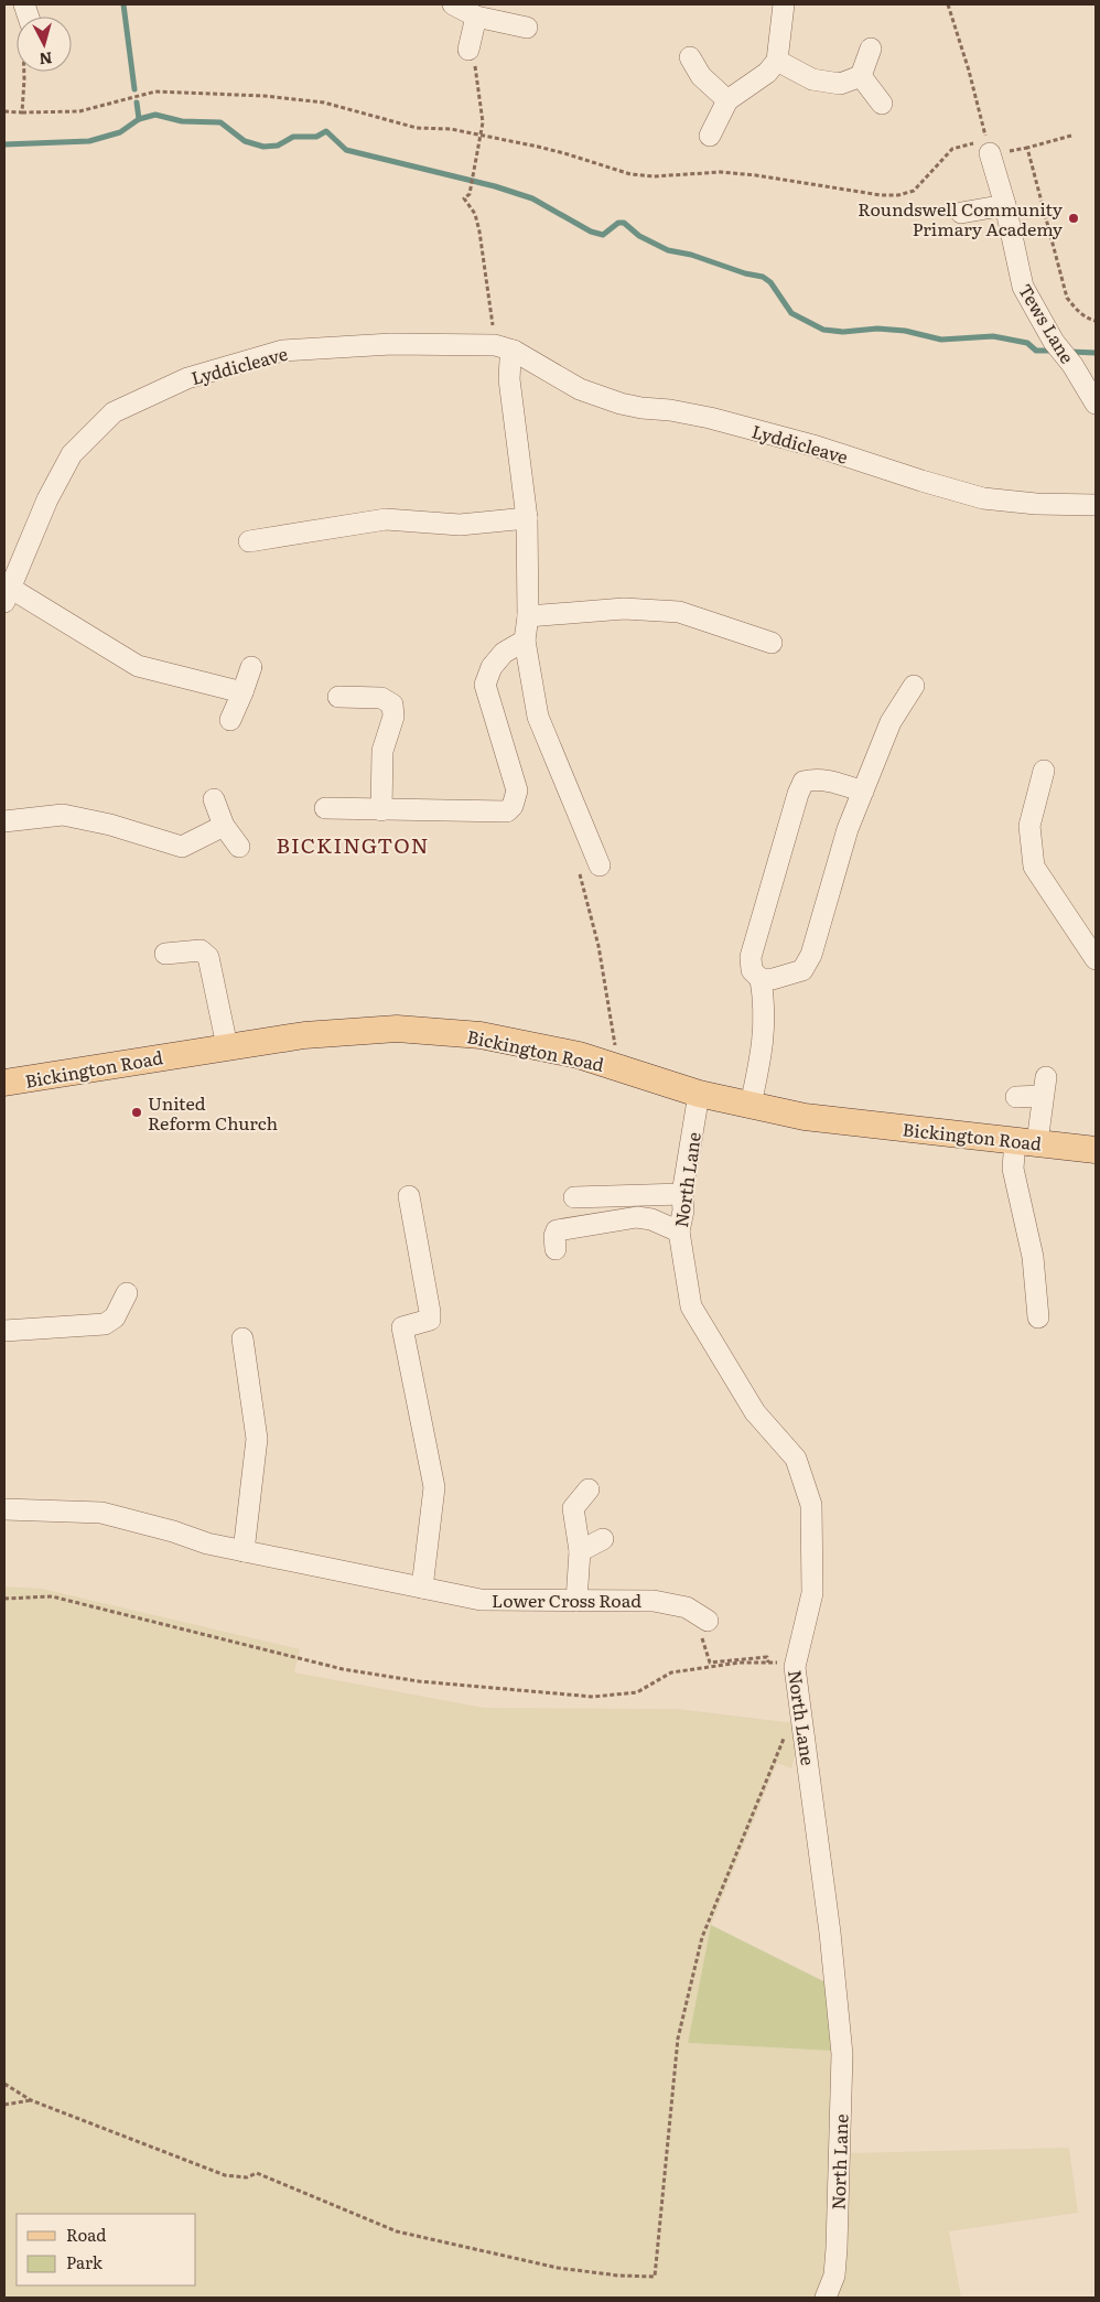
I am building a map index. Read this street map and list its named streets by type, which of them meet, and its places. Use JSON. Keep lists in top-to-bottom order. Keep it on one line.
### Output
{"streets":{"main road":["Bickington Road"],"street":["Tews Lane","Lyddicleave","North Lane","Lower Cross Road"]},"crossings":[["Bickington Road","North Lane"]],"districts":["BICKINGTON"],"places":["Roundswell Community Primary Academy","United Reform Church"],"legend":["Road","Park"],"north":"bottom"}
